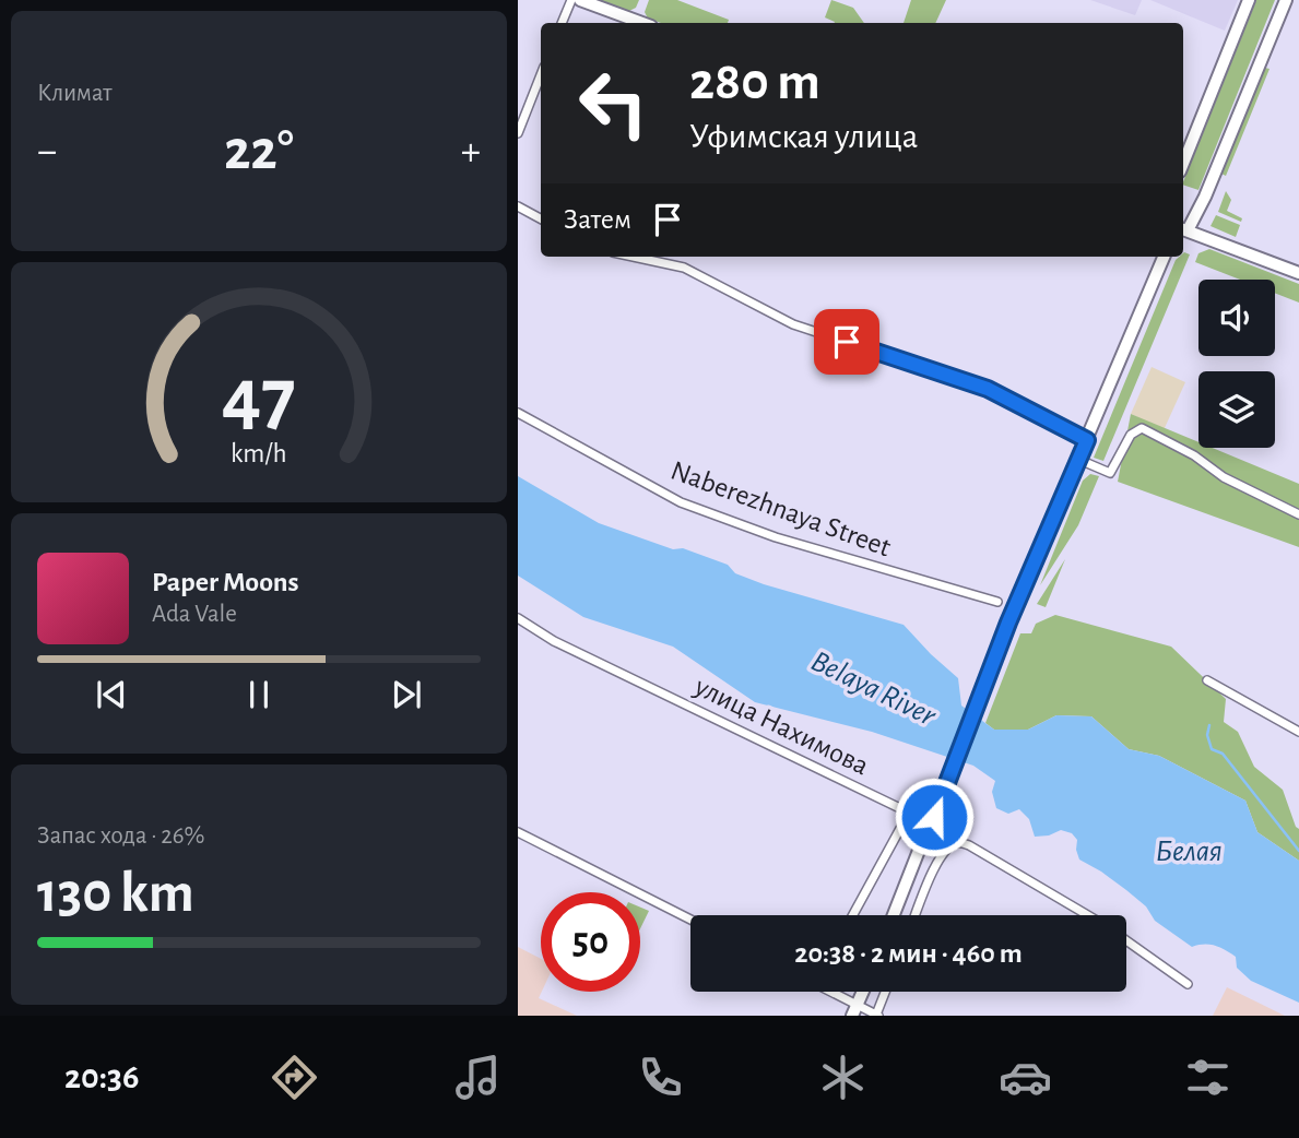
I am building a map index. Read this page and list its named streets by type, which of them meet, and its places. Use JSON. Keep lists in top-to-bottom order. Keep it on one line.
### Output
{"streets":{"street":["Naberezhnaya Street","улица Нахимова"]},"water":["Belaya River","Белая"],"page":{"tile":["Климат",["Запас хода · 26%","130 km"]],"turn":["280 m","Уфимская улица"],"heat":["−","22°","+"],"then":"Затем","song":["Paper Moons","Ada Vale"],"limit":"50","trip":"20:38 · 2 мин · 460 m","tabs":"20:36","gauge":["47","km/h"]}}
